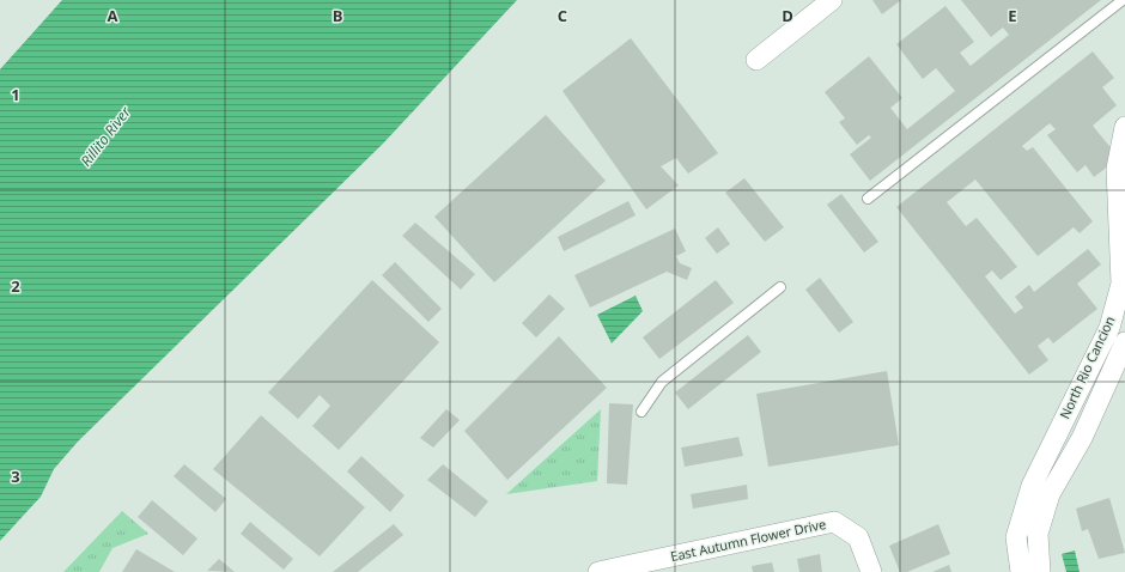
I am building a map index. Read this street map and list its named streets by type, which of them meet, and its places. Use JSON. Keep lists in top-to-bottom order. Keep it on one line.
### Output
{"streets":{"street":["North Rio Cancion","East Autumn Flower Drive"]},"water":["Rillito River"],"grid":{"columns":["A","B","C","D","E"],"rows":["1","2","3"]}}
